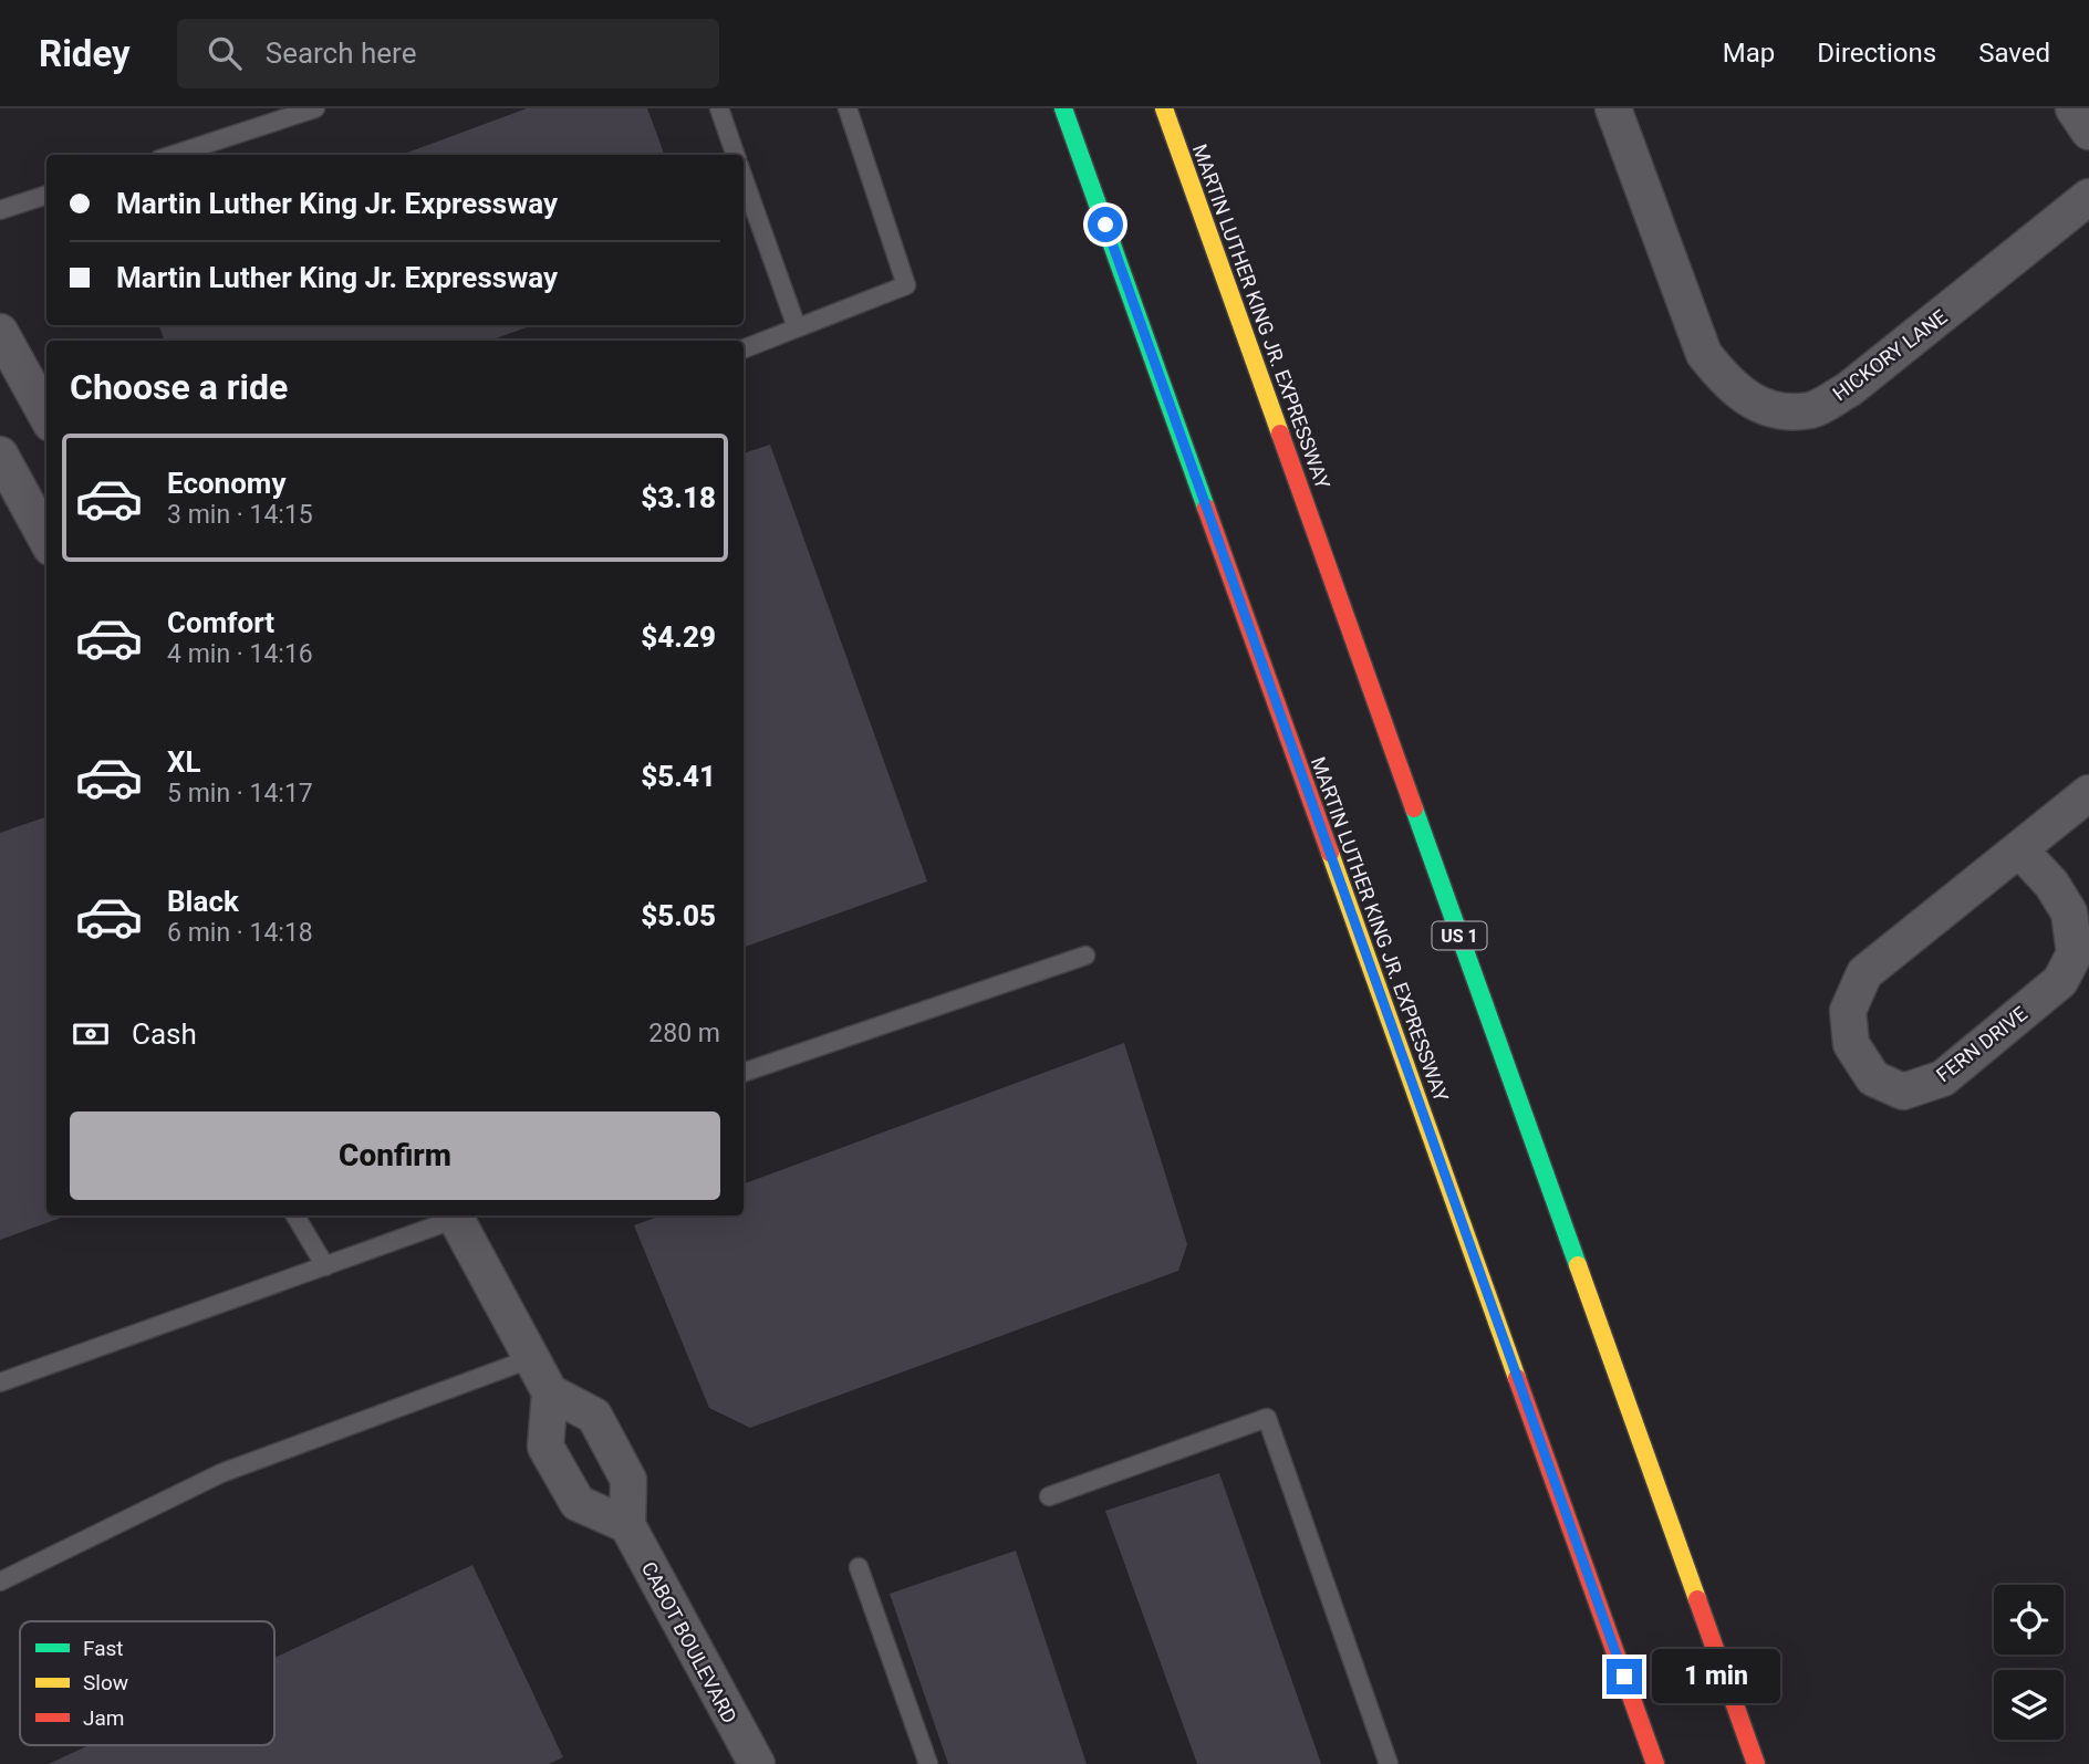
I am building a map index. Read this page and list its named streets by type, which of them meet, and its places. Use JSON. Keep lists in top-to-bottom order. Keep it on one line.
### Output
{"streets":{"highway":["MARTIN LUTHER KING JR. EXPRESSWAY","US 1"],"street":["HICKORY LANE","FERN DRIVE","CABOT BOULEVARD"]},"legend":["Fast","Slow","Jam"],"page":{"header":"Ridey","search":"Search here","nav":["Map","Directions","Saved"],"banner":["Martin Luther King Jr. Expressway","Martin Luther King Jr. Expressway"],"heading":"Choose a ride","list":[{"name":"Economy","note":"3 min · 14:15","value":"$3.18"},{"name":"Comfort","note":"4 min · 14:16","value":"$4.29"},{"name":"XL","note":"5 min · 14:17","value":"$5.41"},{"name":"Black","note":"6 min · 14:18","value":"$5.05"}],"pay":["Cash","280 m"],"buttons":"Confirm","bubble":"1 min"}}
